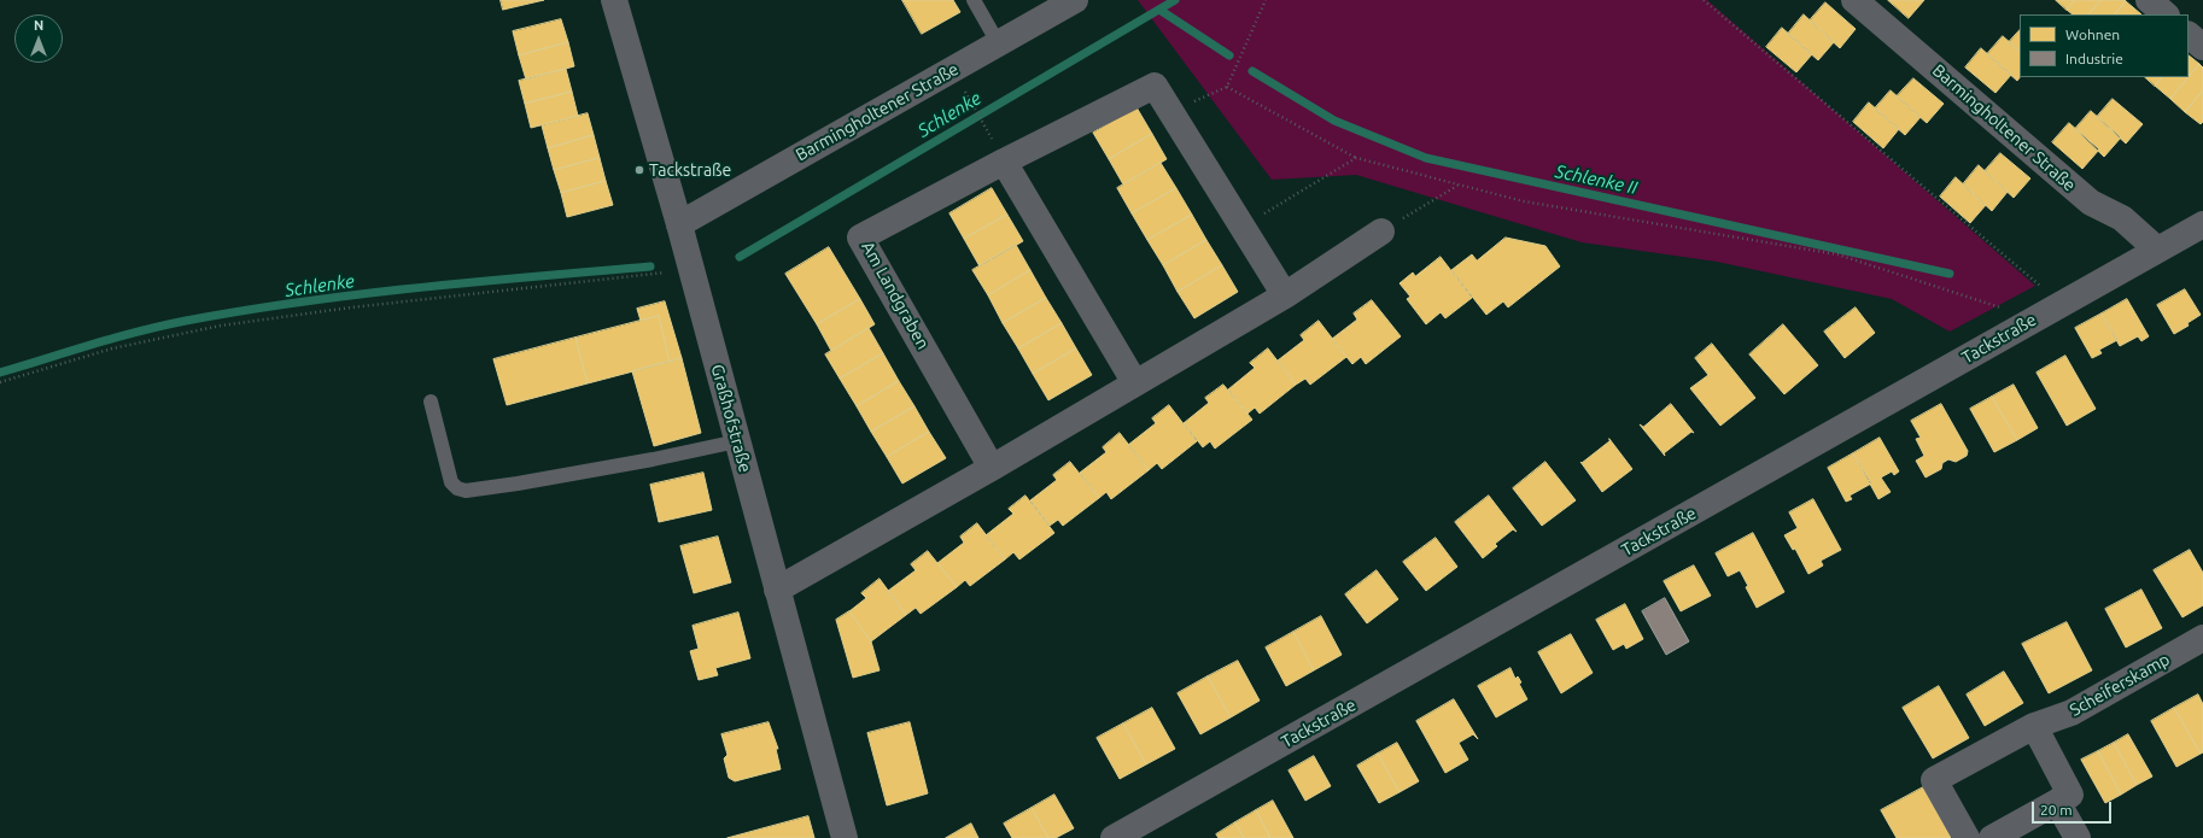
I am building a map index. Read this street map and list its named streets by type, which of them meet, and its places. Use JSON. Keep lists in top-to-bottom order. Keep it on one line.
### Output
{"streets":{"street":["Barmingholtener Straße","Am Landgraben","Tackstraße","Graßhofstraße","Scheiferskamp"]},"crossings":[["Barmingholtener Straße","Tackstraße"],["Barmingholtener Straße","Graßhofstraße"]],"water":["Schlenke","Schlenke II"],"places":["Tackstraße"],"legend":["Wohnen","Industrie"],"scale_bar":"20 m","north":"top"}
